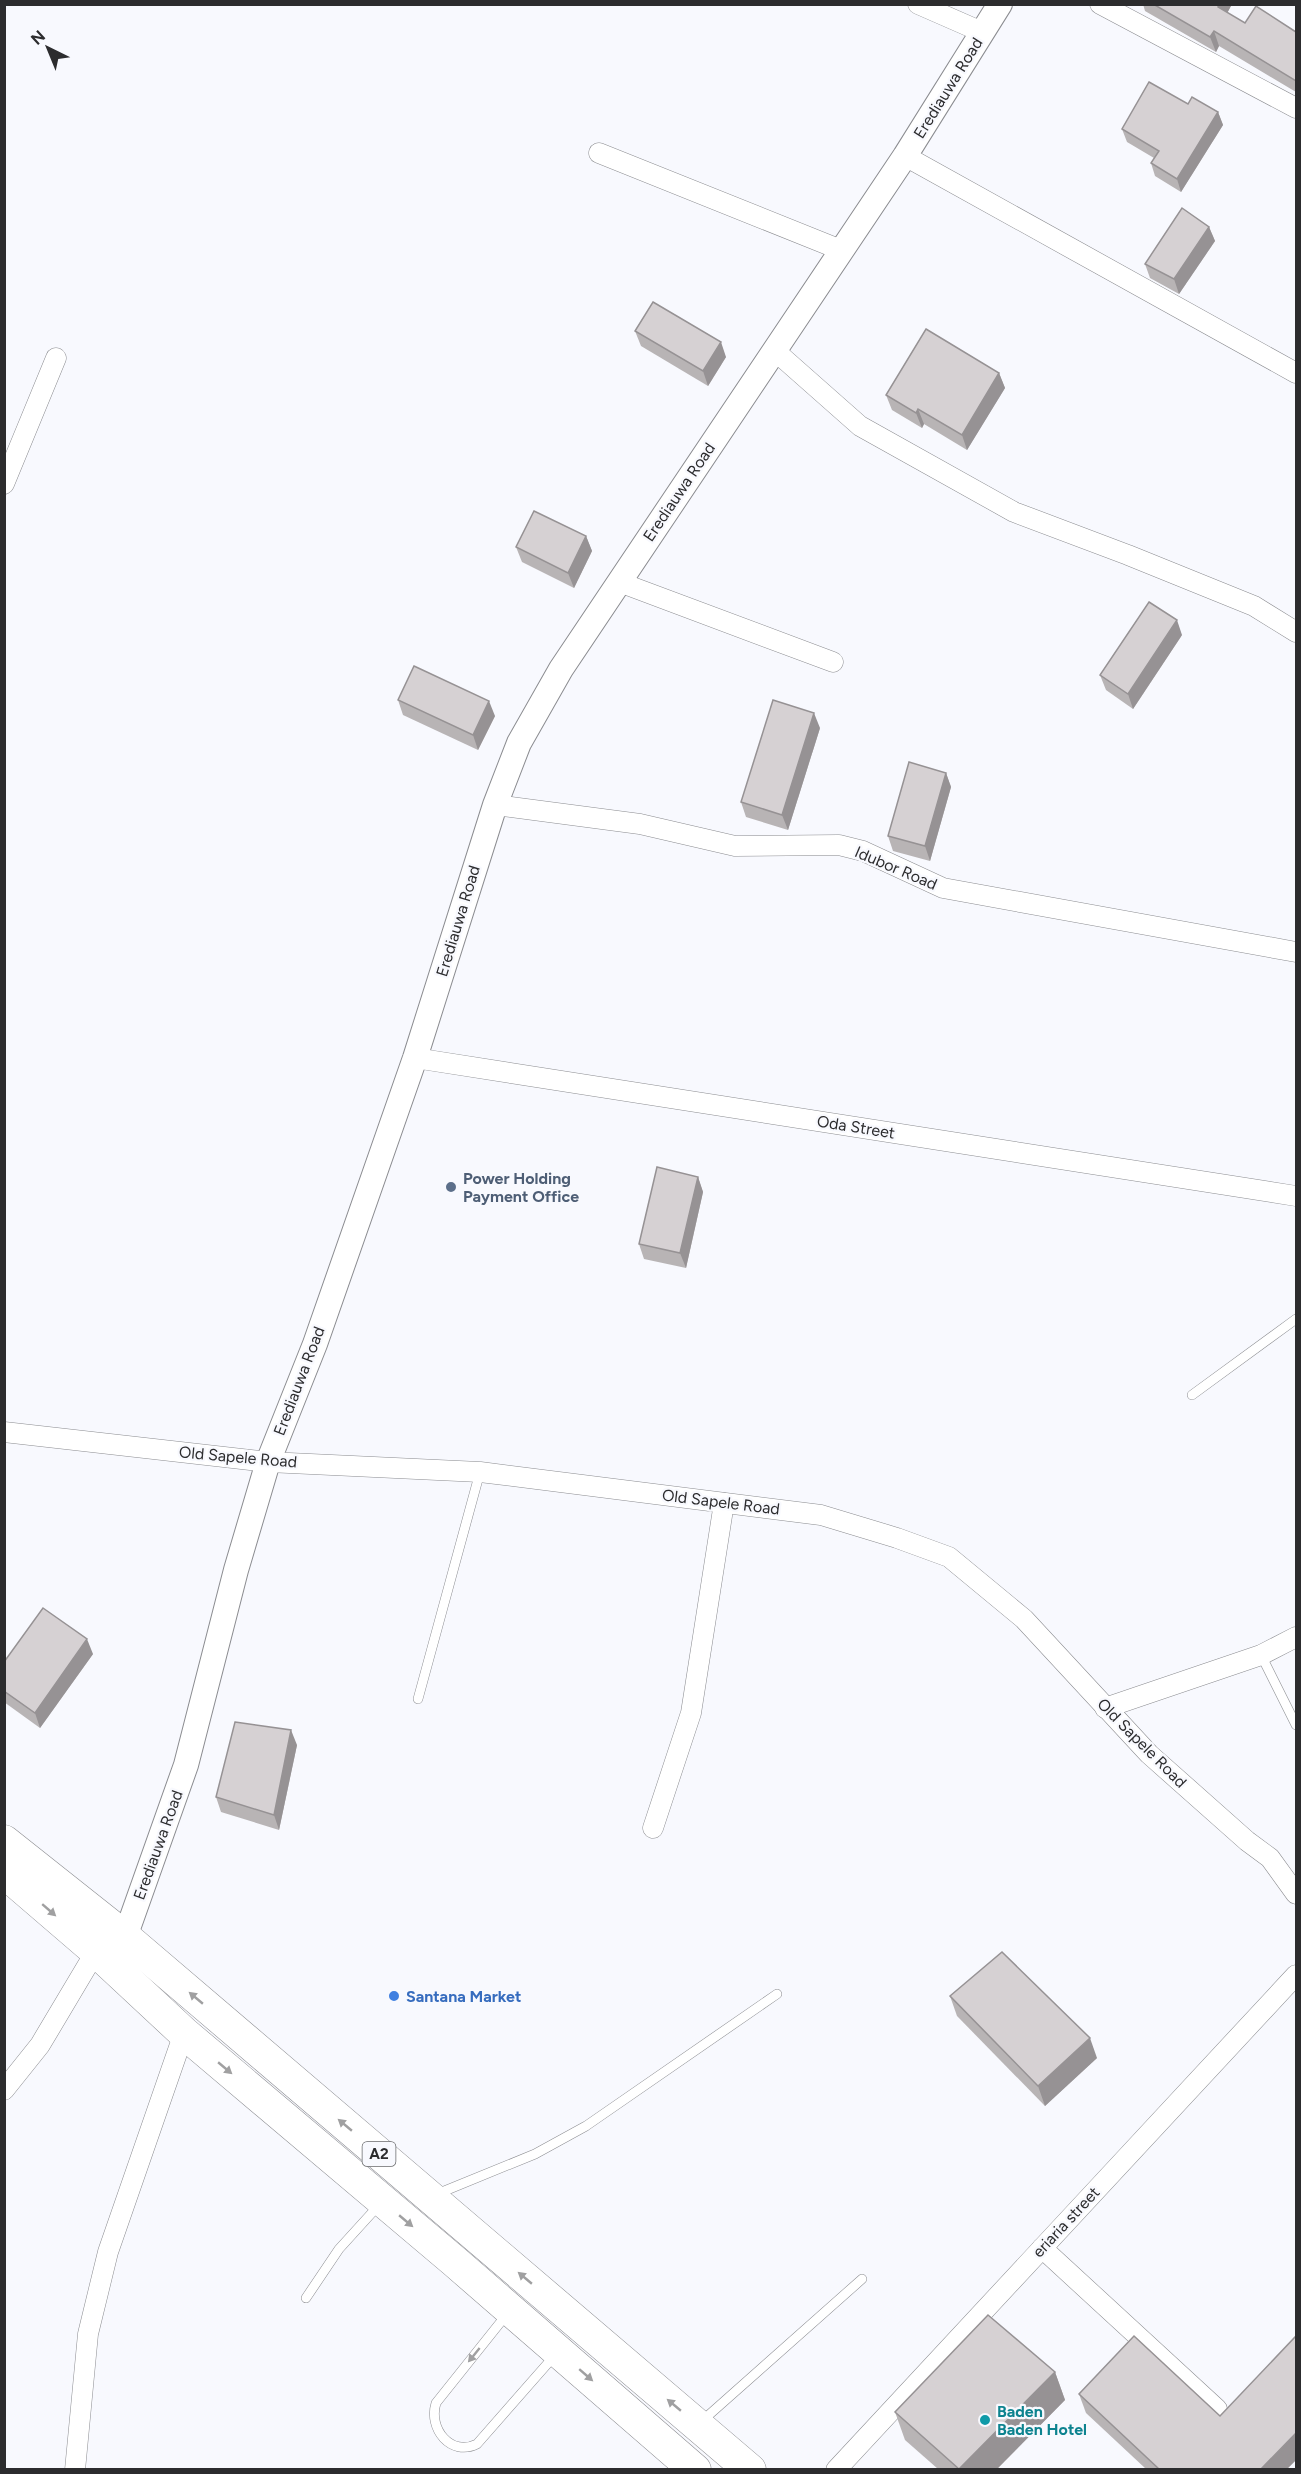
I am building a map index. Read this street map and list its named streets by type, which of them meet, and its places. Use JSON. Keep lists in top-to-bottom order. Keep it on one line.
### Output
{"streets":{"highway":["A2"],"street":["Erediauwa Road","Idubor Road","Oda Street","Old Sapele Road","eriaria street"]},"crossings":[["Erediauwa Road","Idubor Road"],["Erediauwa Road","Oda Street"],["Erediauwa Road","Old Sapele Road"],["Erediauwa Road","A2"]],"places":["Power Holding Payment Office","Santana Market","Baden Baden Hotel"],"north":"top left"}
